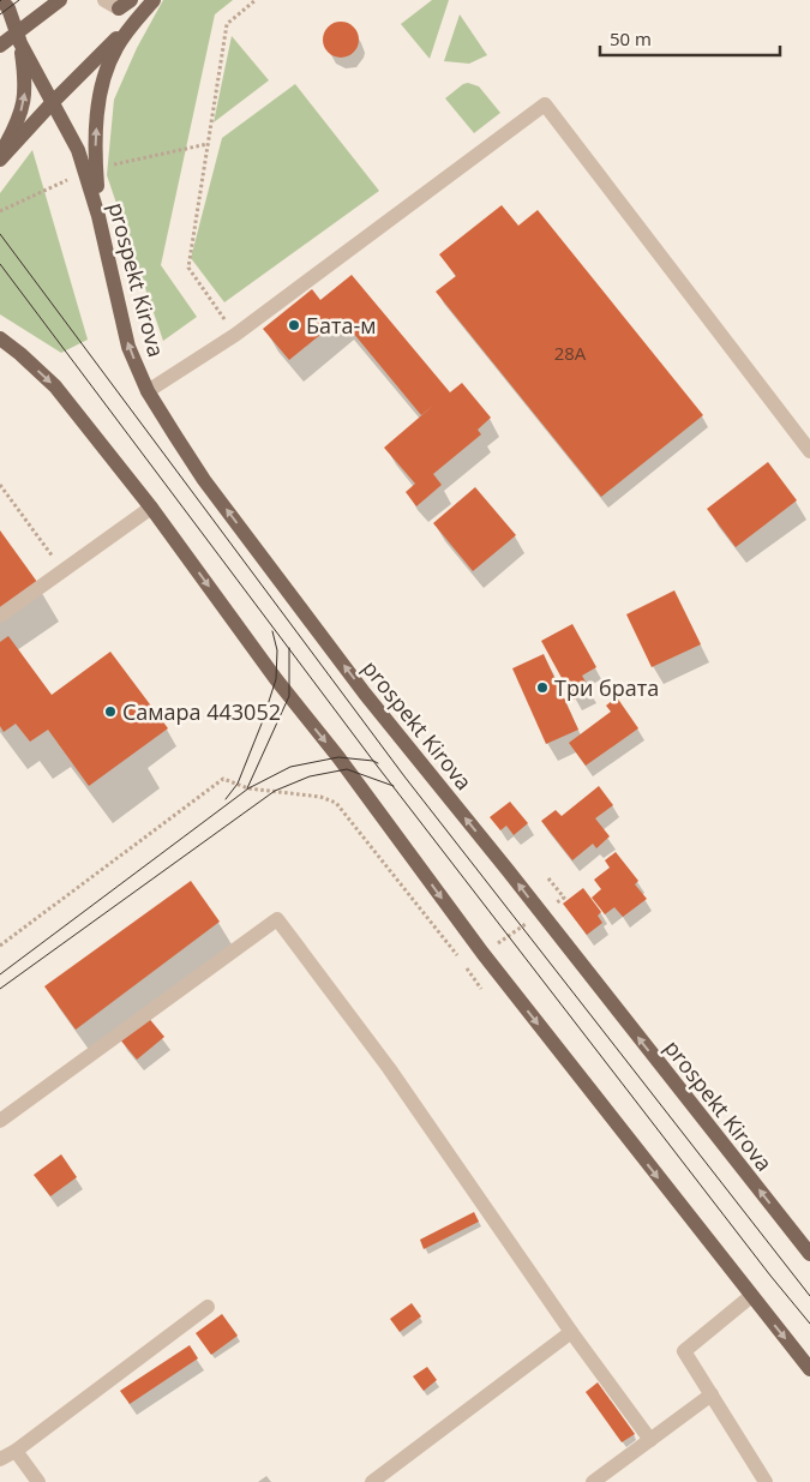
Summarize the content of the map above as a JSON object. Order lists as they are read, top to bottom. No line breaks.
{"streets":{"main road":["prospekt Kirova"]},"places":["Бата-м","Три брата","Самара 443052"],"house_numbers":["28А"],"scale_bar":"50 m"}
